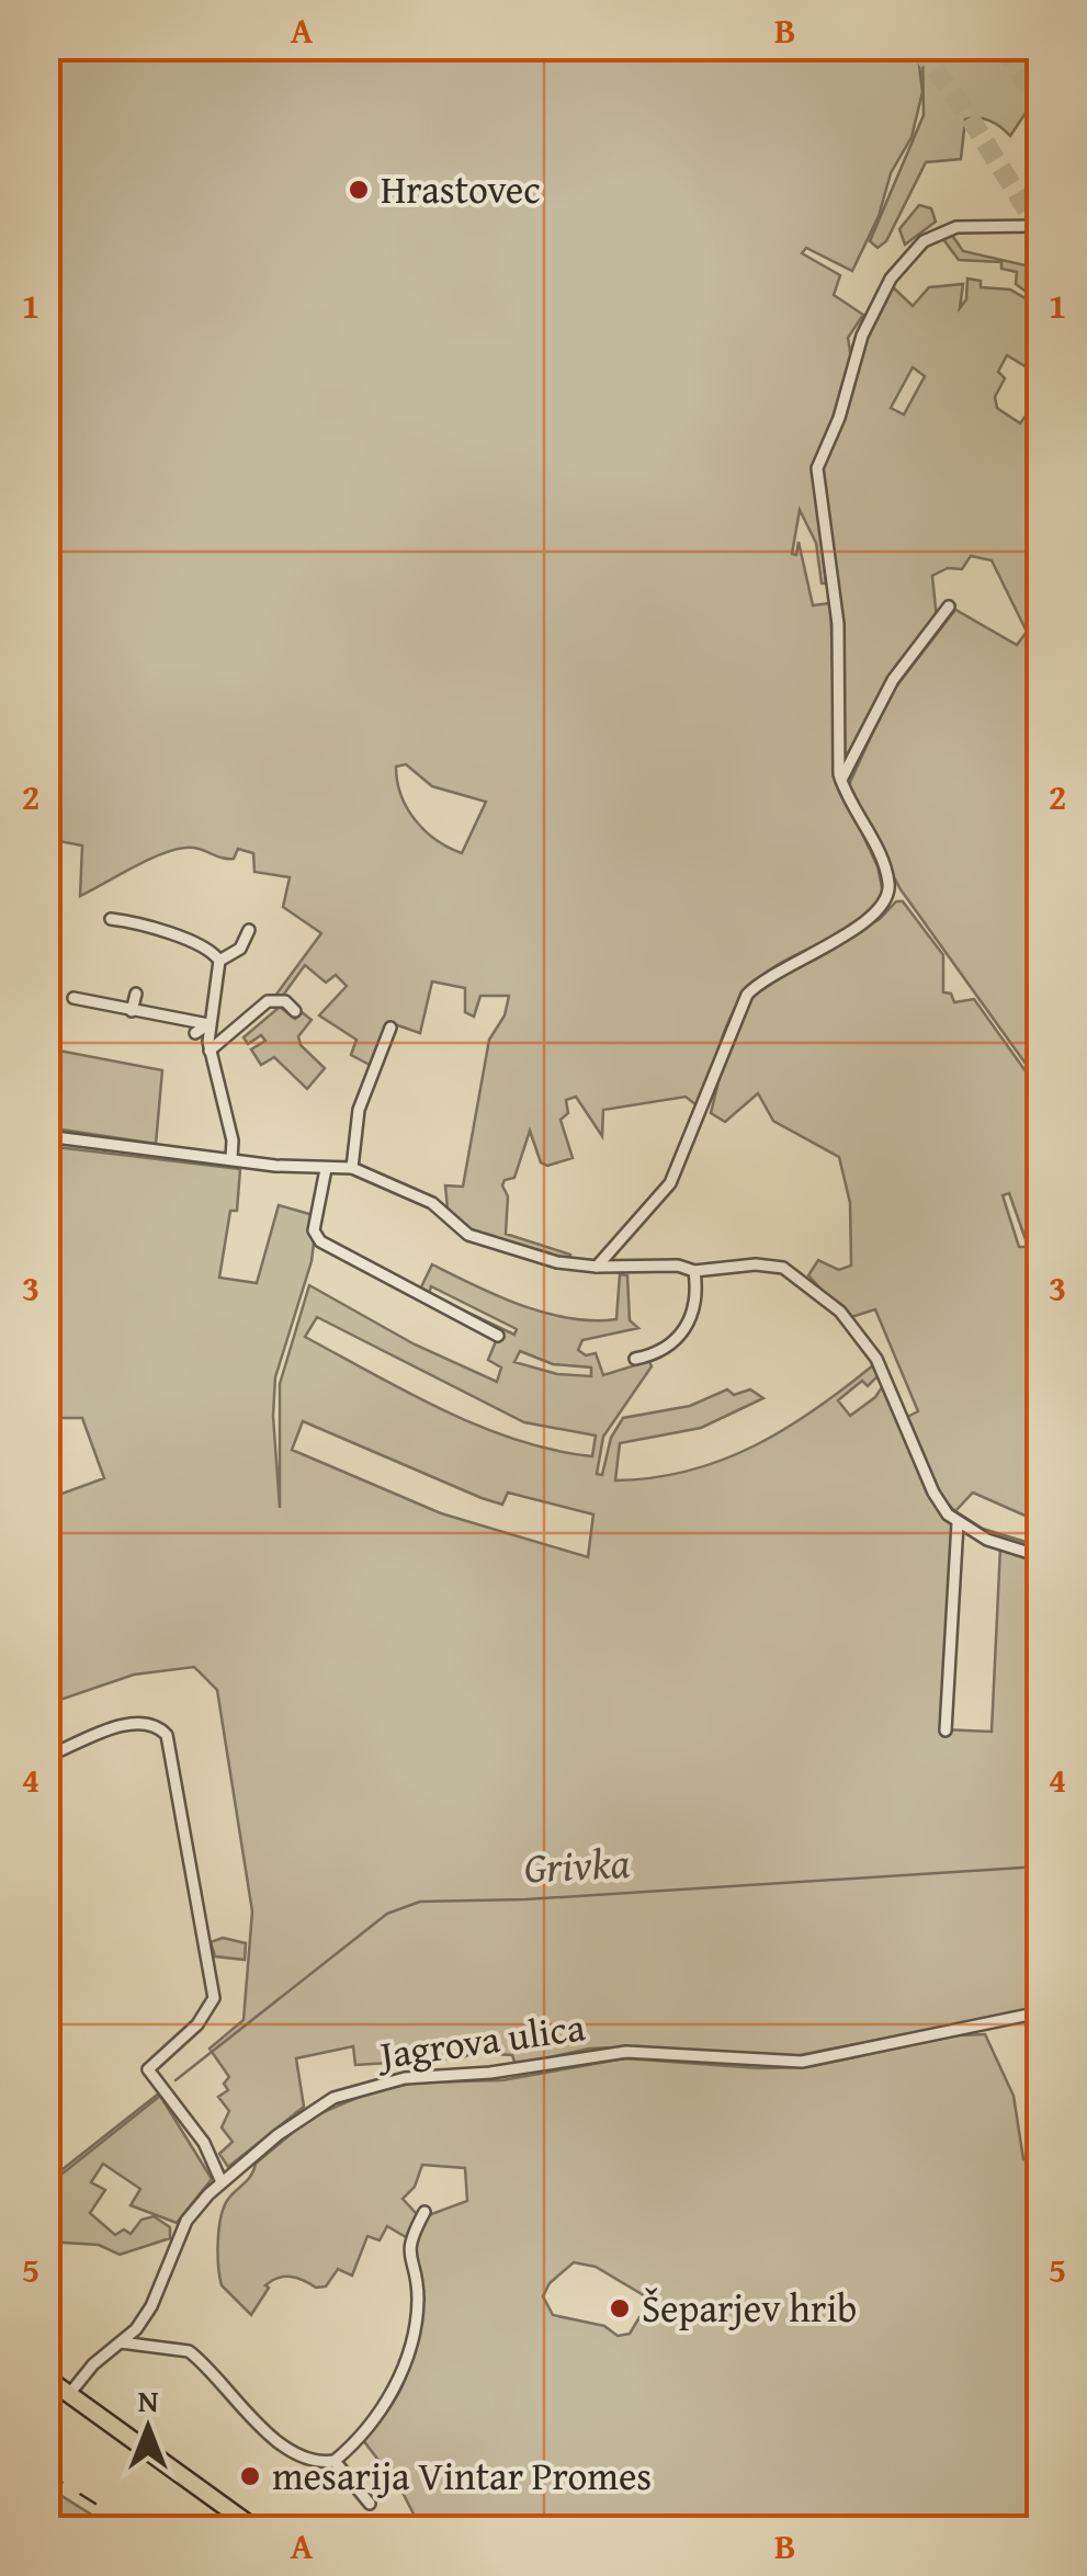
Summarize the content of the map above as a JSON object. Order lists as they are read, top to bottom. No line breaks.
{"streets":{"street":["Jagrova ulica"]},"water":["Grivka"],"places":["Hrastovec","Šeparjev hrib","mesarija Vintar Promes"],"north":"top","grid":{"columns":["A","B"],"rows":["1","2","3","4","5"]}}
